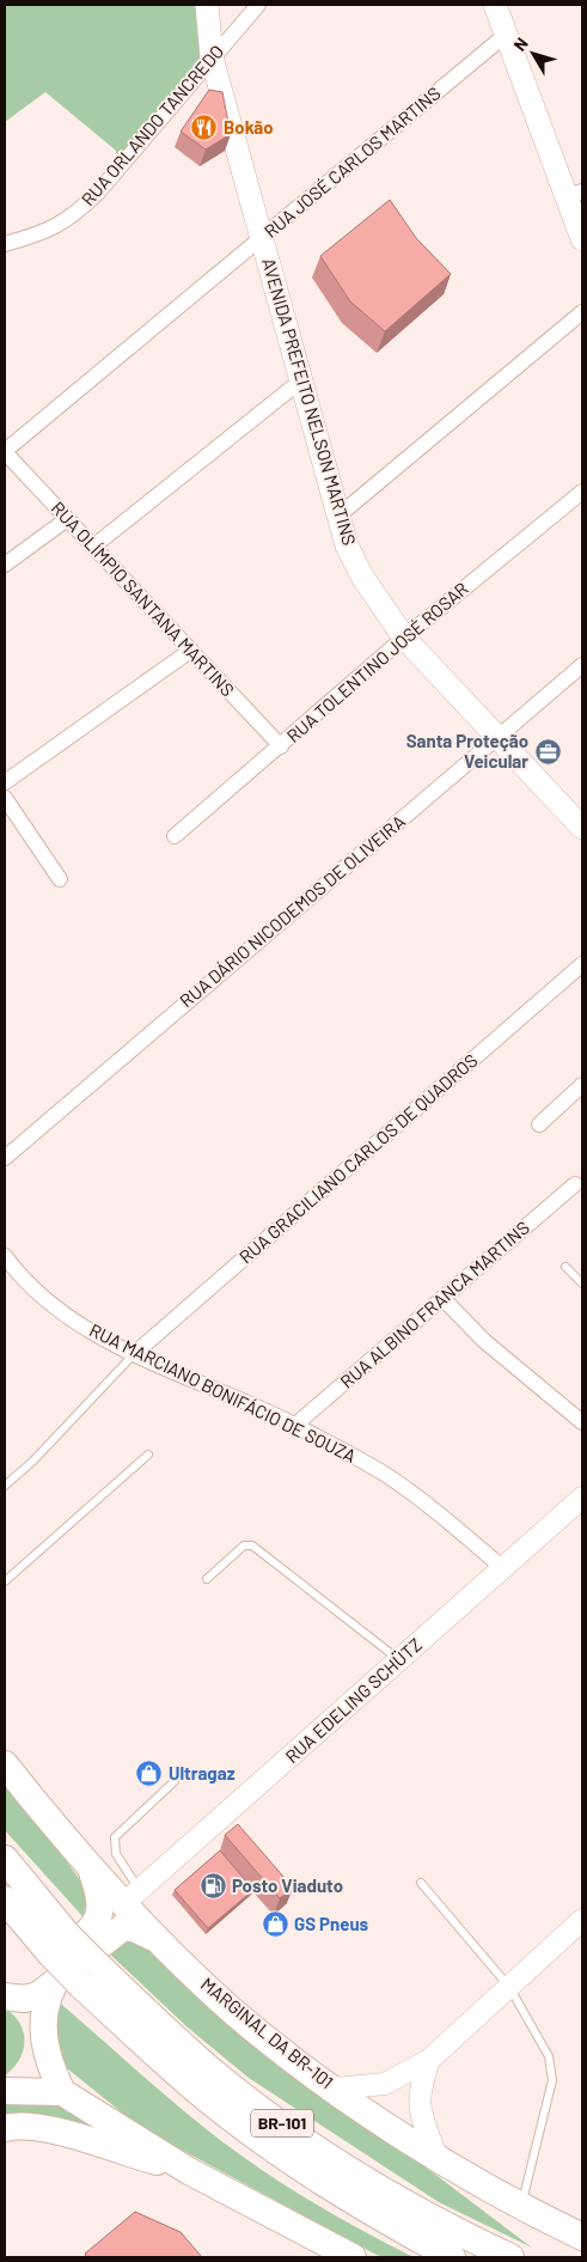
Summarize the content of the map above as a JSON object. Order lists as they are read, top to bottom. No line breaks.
{"streets":{"highway":["MARGINAL DA BR-101","BR-101"],"main road":["AVENIDA PREFEITO NELSON MARTINS","RUA EDELING SCHÜTZ"],"street":["RUA ORLANDO TANCREDO","RUA JOSÉ CARLOS MARTINS","RUA OLÍMPIO SANTANA MARTINS","RUA TOLENTINO JOSÉ ROSAR","RUA DÁRIO NICODEMOS DE OLIVEIRA","RUA GRACILIANO CARLOS DE QUADROS","RUA ALBINO FRANCA MARTINS","RUA MARCIANO BONIFÁCIO DE SOUZA"]},"crossings":[["RUA ORLANDO TANCREDO","AVENIDA PREFEITO NELSON MARTINS"],["RUA JOSÉ CARLOS MARTINS","AVENIDA PREFEITO NELSON MARTINS"],["RUA JOSÉ CARLOS MARTINS","RUA OLÍMPIO SANTANA MARTINS"],["AVENIDA PREFEITO NELSON MARTINS","RUA TOLENTINO JOSÉ ROSAR"],["AVENIDA PREFEITO NELSON MARTINS","RUA DÁRIO NICODEMOS DE OLIVEIRA"],["RUA OLÍMPIO SANTANA MARTINS","RUA TOLENTINO JOSÉ ROSAR"],["RUA GRACILIANO CARLOS DE QUADROS","RUA MARCIANO BONIFÁCIO DE SOUZA"],["RUA ALBINO FRANCA MARTINS","RUA MARCIANO BONIFÁCIO DE SOUZA"],["RUA MARCIANO BONIFÁCIO DE SOUZA","RUA EDELING SCHÜTZ"],["RUA EDELING SCHÜTZ","MARGINAL DA BR-101"]],"places":{"restaurant":["Bokão"],"office":["Santa Proteção Veicular"],"shop":["Ultragaz","GS Pneus"],"fuel station":["Posto Viaduto"]},"north":"top left"}
